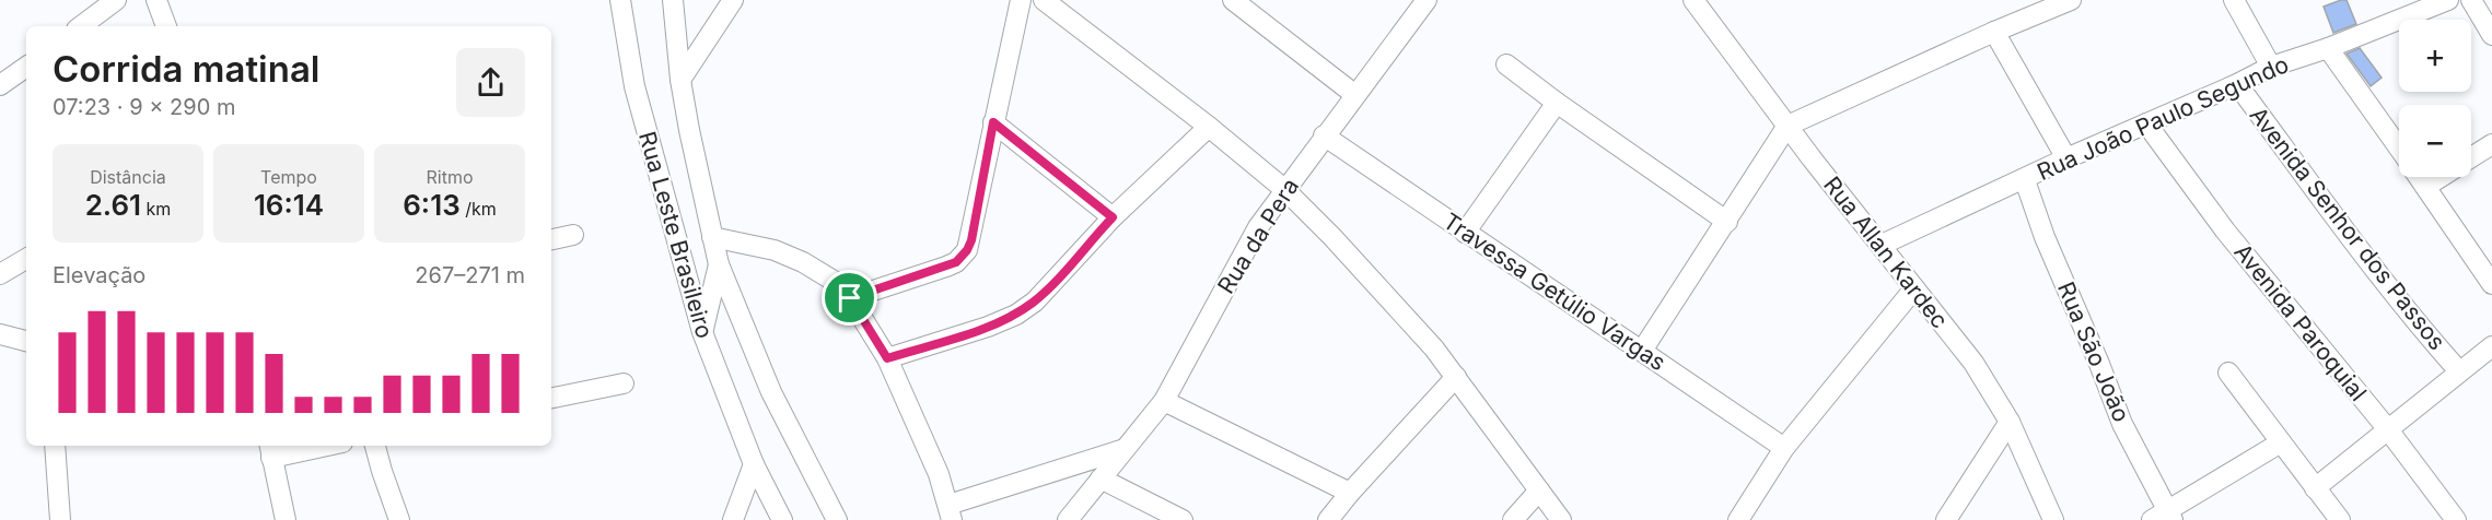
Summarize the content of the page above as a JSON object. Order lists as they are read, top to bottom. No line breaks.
{"streets":{"street":["Rua João Paulo Segundo","Avenida Senhor dos Passos","Rua Leste Brasileiro","Rua da Pera","Rua Allan Kardec","Travessa Getúlio Vargas","Avenida Paroquial","Rua São João"]},"crossings":[["Rua João Paulo Segundo","Avenida Senhor dos Passos"],["Rua João Paulo Segundo","Rua Allan Kardec"],["Rua João Paulo Segundo","Avenida Paroquial"],["Rua João Paulo Segundo","Rua São João"],["Rua da Pera","Travessa Getúlio Vargas"]],"page":{"map_buttons":["+","−"],"heading":["Corrida matinal","07:23 · 9 × 290 m"],"stats":[["Distância","2.61 km"],["Tempo","16:14"],["Ritmo","6:13 /km"]],"chart":["Elevação","267–271 m"]}}
